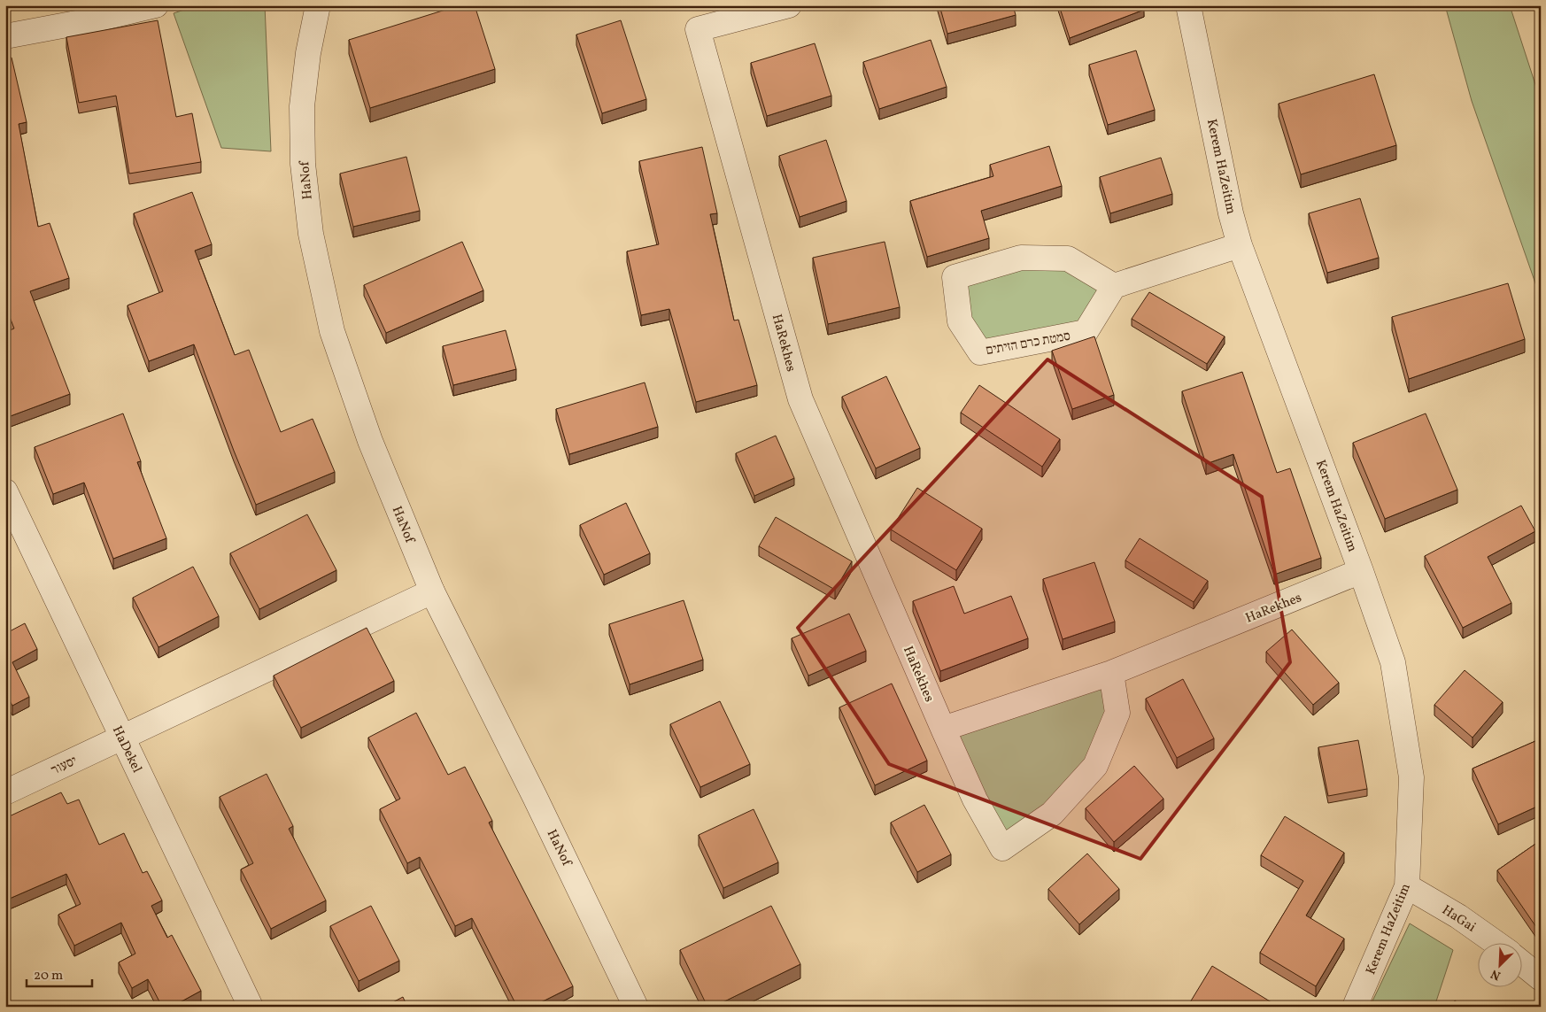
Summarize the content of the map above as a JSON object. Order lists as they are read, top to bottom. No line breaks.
{"streets":{"street":["Kerem HaZeitim","HaNof","HaRekhes","סמטת כרם הזיתים","HaDekel","יסעור","HaGai"]},"crossings":[["Kerem HaZeitim","HaRekhes"],["Kerem HaZeitim","HaGai"],["HaNof","יסעור"],["HaDekel","יסעור"]],"scale_bar":"20 m","north":"bottom left"}
